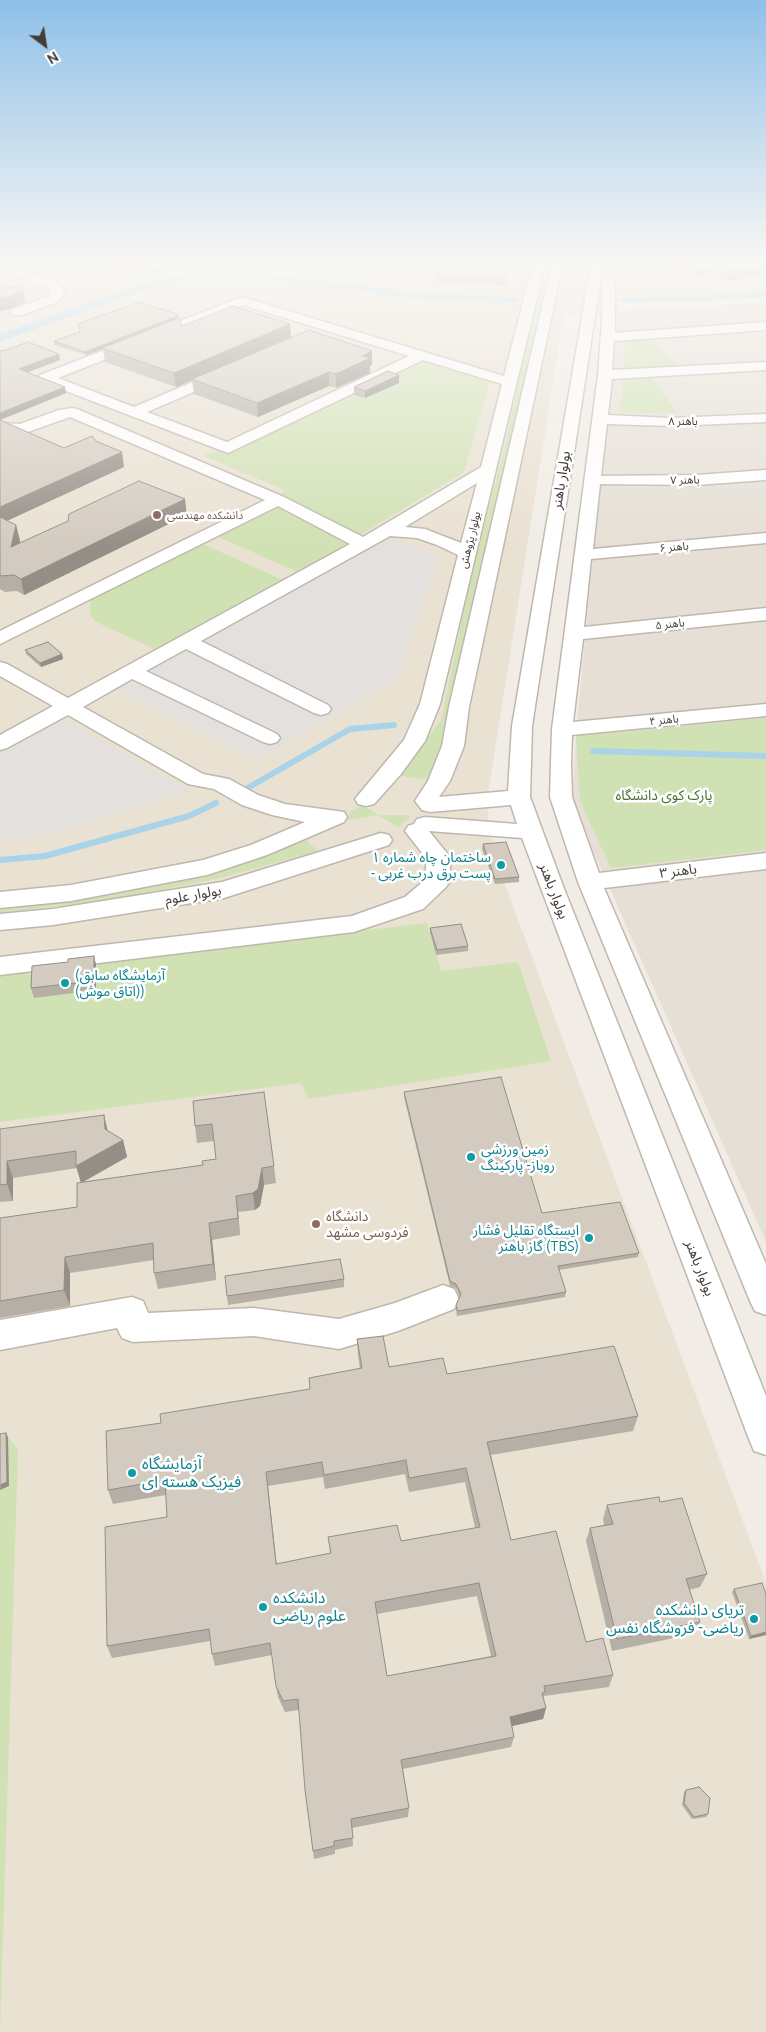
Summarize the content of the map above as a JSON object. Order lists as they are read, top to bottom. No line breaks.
{"streets":{"street":["باهنر ۸","بولوار باهنر","باهنر ۷","بولوار پژوهش","باهنر ۶","باهنر ۵","باهنر ۴","باهنر ۳","بولوار علوم"]},"crossings":[["بولوار پژوهش","بولوار علوم"]],"parks":["پارک کوی دانشگاه"],"places":["دانشکده مهندسی","ساختمان چاه شماره ۱ - پست برق درب غربی","(آزمایشگاه سابق (اتاق موش))","زمین ورزشی روباز- پارکینگ","دانشگاه فردوسی مشهد","ایستگاه تقلیل فشار گاز باهنر (TBS)","آزمایشگاه فیزیک هسته ای","دانشکده علوم ریاضی","تریای دانشکده ریاضی- فروشگاه نفس"],"north":"bottom right"}
